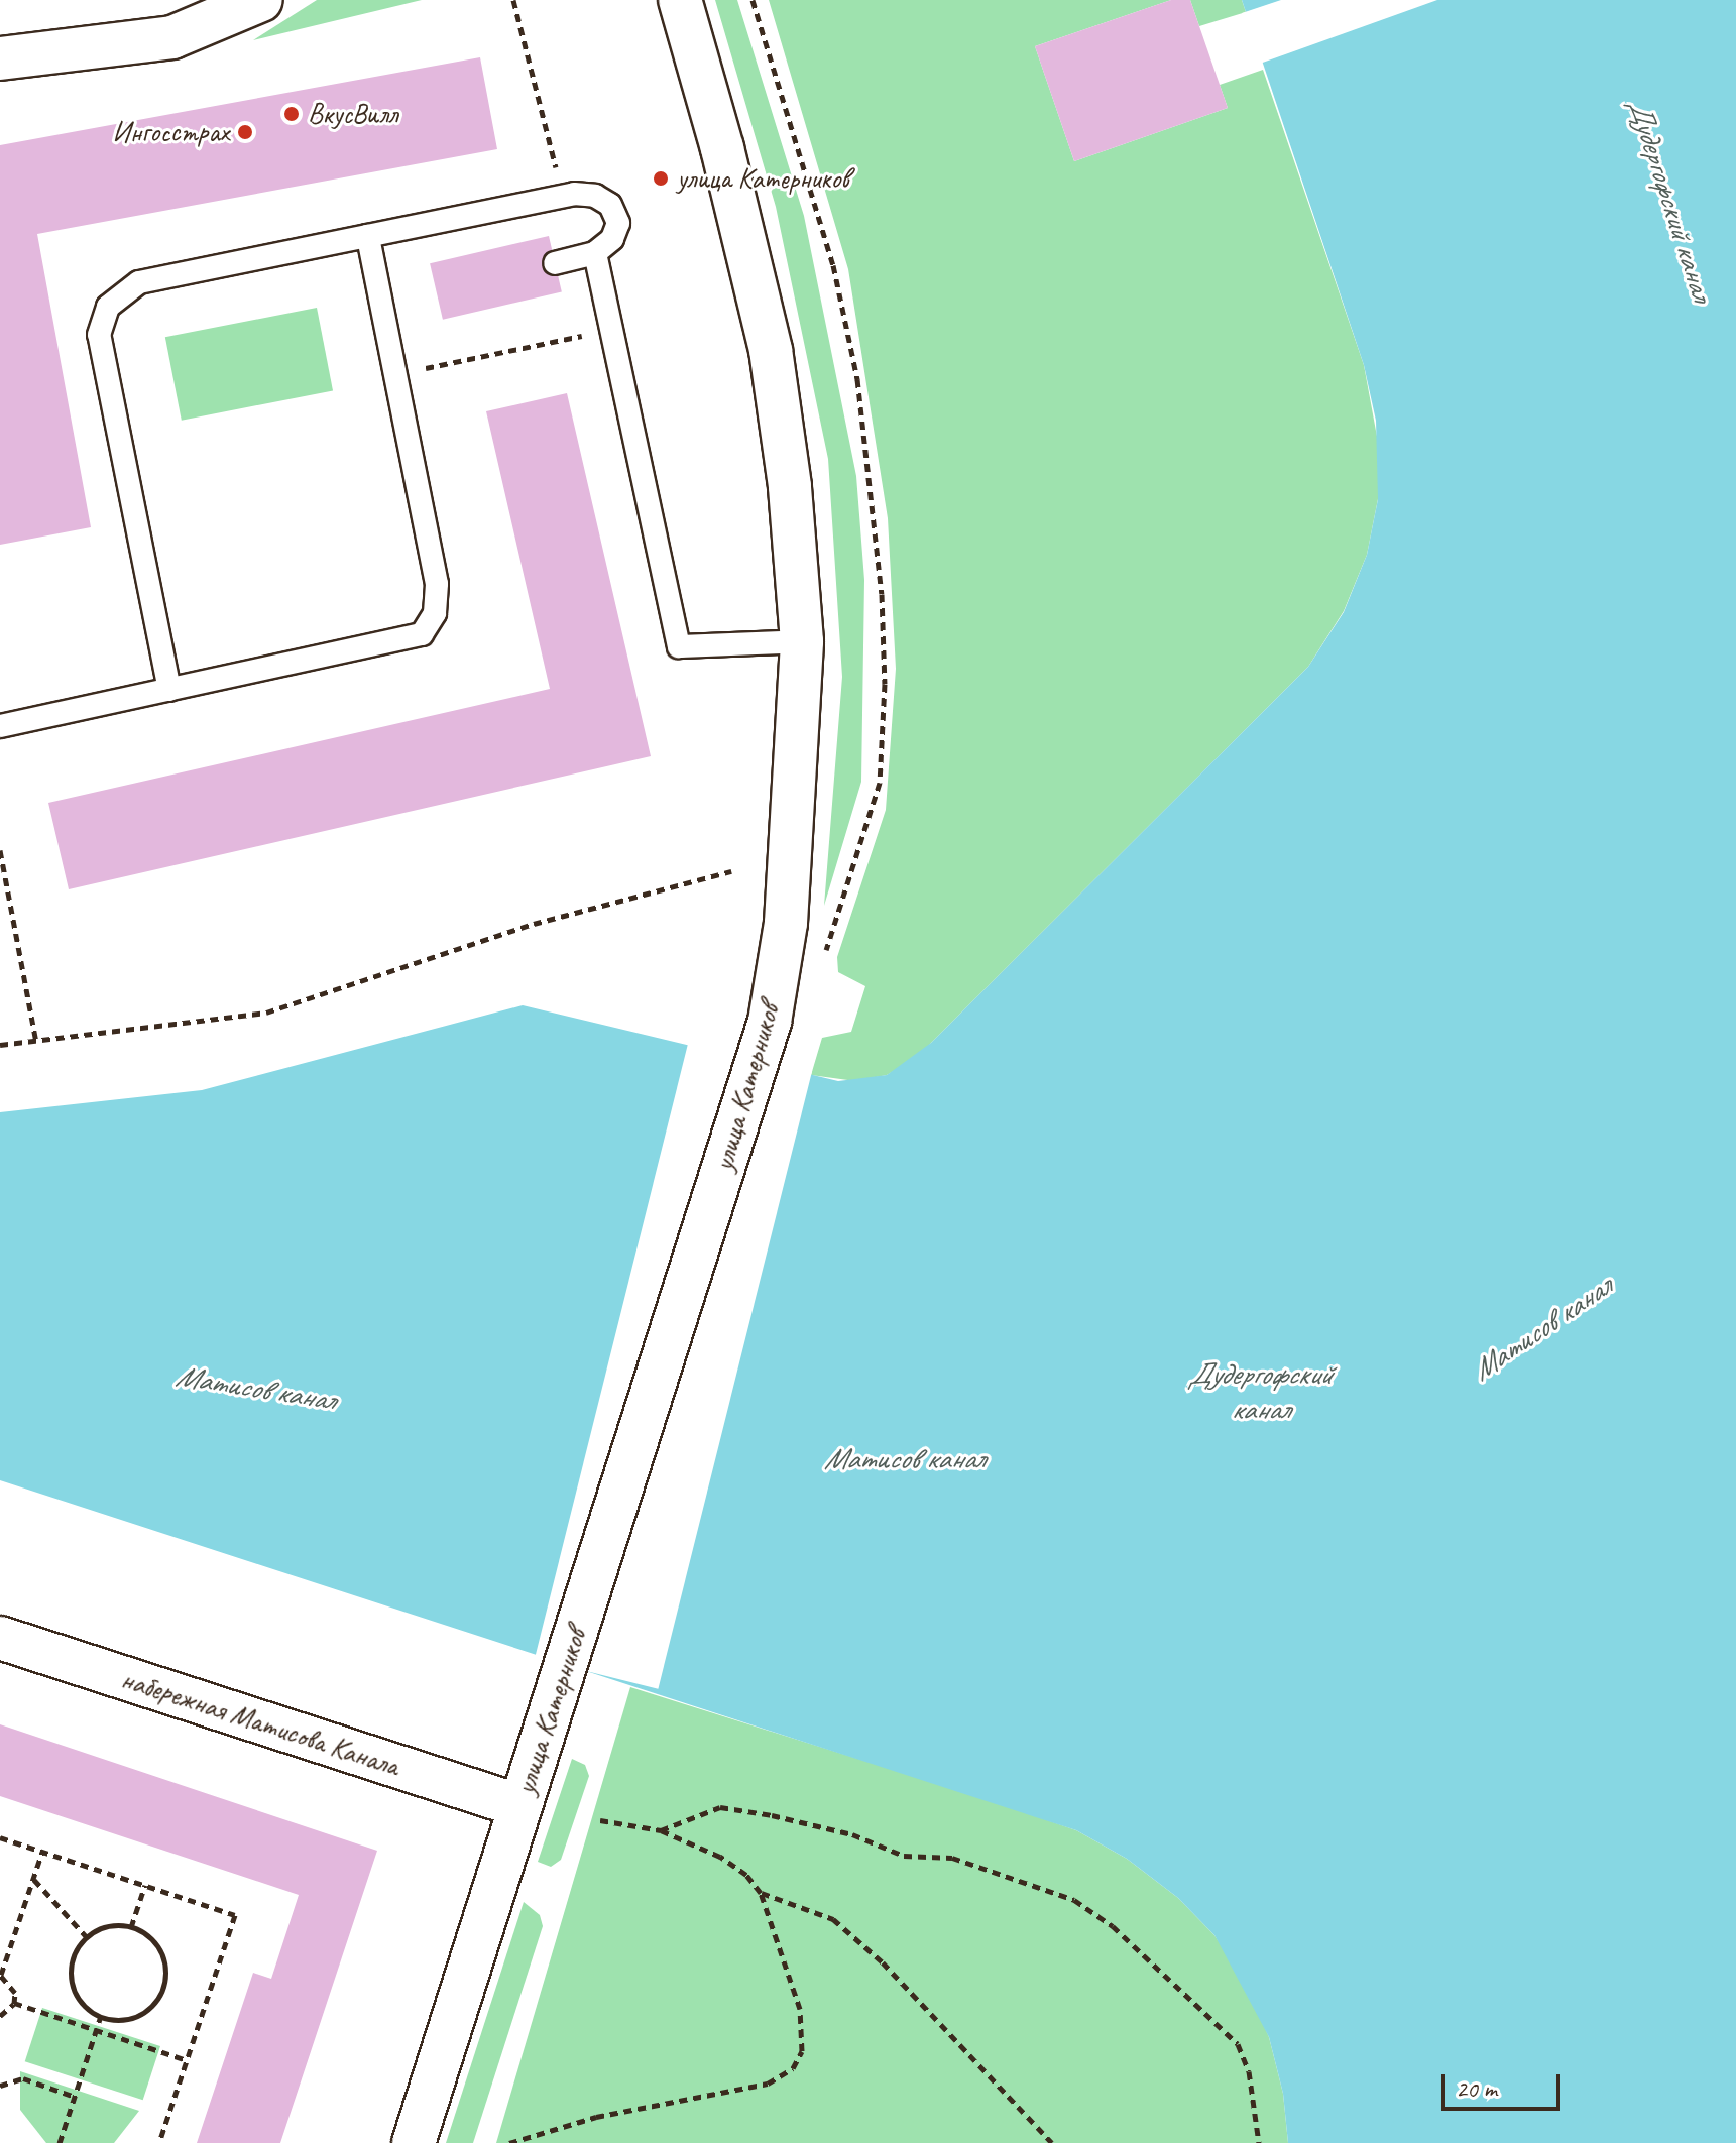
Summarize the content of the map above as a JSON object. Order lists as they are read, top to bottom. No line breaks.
{"streets":{"street":["улица Катерников","набережная Матисова Канала"]},"crossings":[["улица Катерников","набережная Матисова Канала"]],"water":["Дудергофский канал","Матисов канал"],"places":["ВкусВилл","Ингосстрах","улица Катерников"],"scale_bar":"20 m"}
